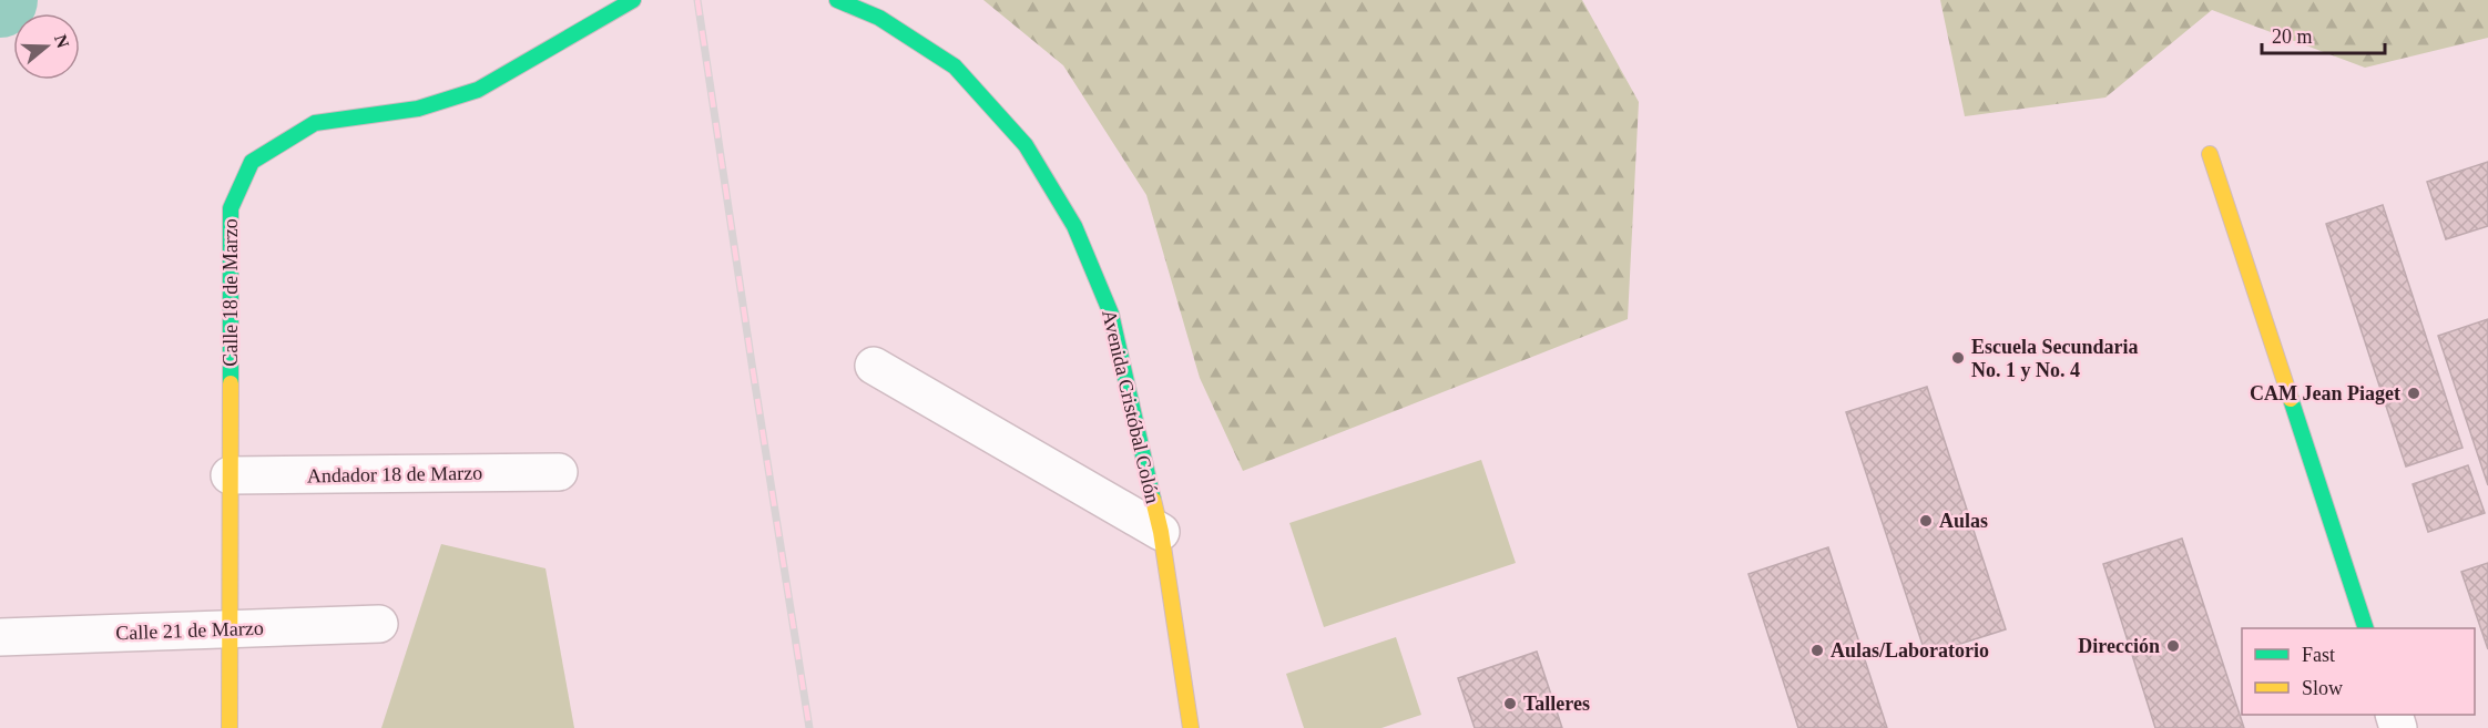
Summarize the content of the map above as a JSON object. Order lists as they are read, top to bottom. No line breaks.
{"streets":{"street":["Calle 18 de Marzo","Avenida Cristóbal Colón","Andador 18 de Marzo","Calle 21 de Marzo"]},"crossings":[["Calle 18 de Marzo","Andador 18 de Marzo"],["Calle 18 de Marzo","Calle 21 de Marzo"]],"places":["Escuela Secundaria No. 1 y No. 4","CAM Jean Piaget","Aulas","Dirección","Aulas/Laboratorio","Talleres"],"legend":["Fast","Slow"],"scale_bar":"20 m","north":"right"}
